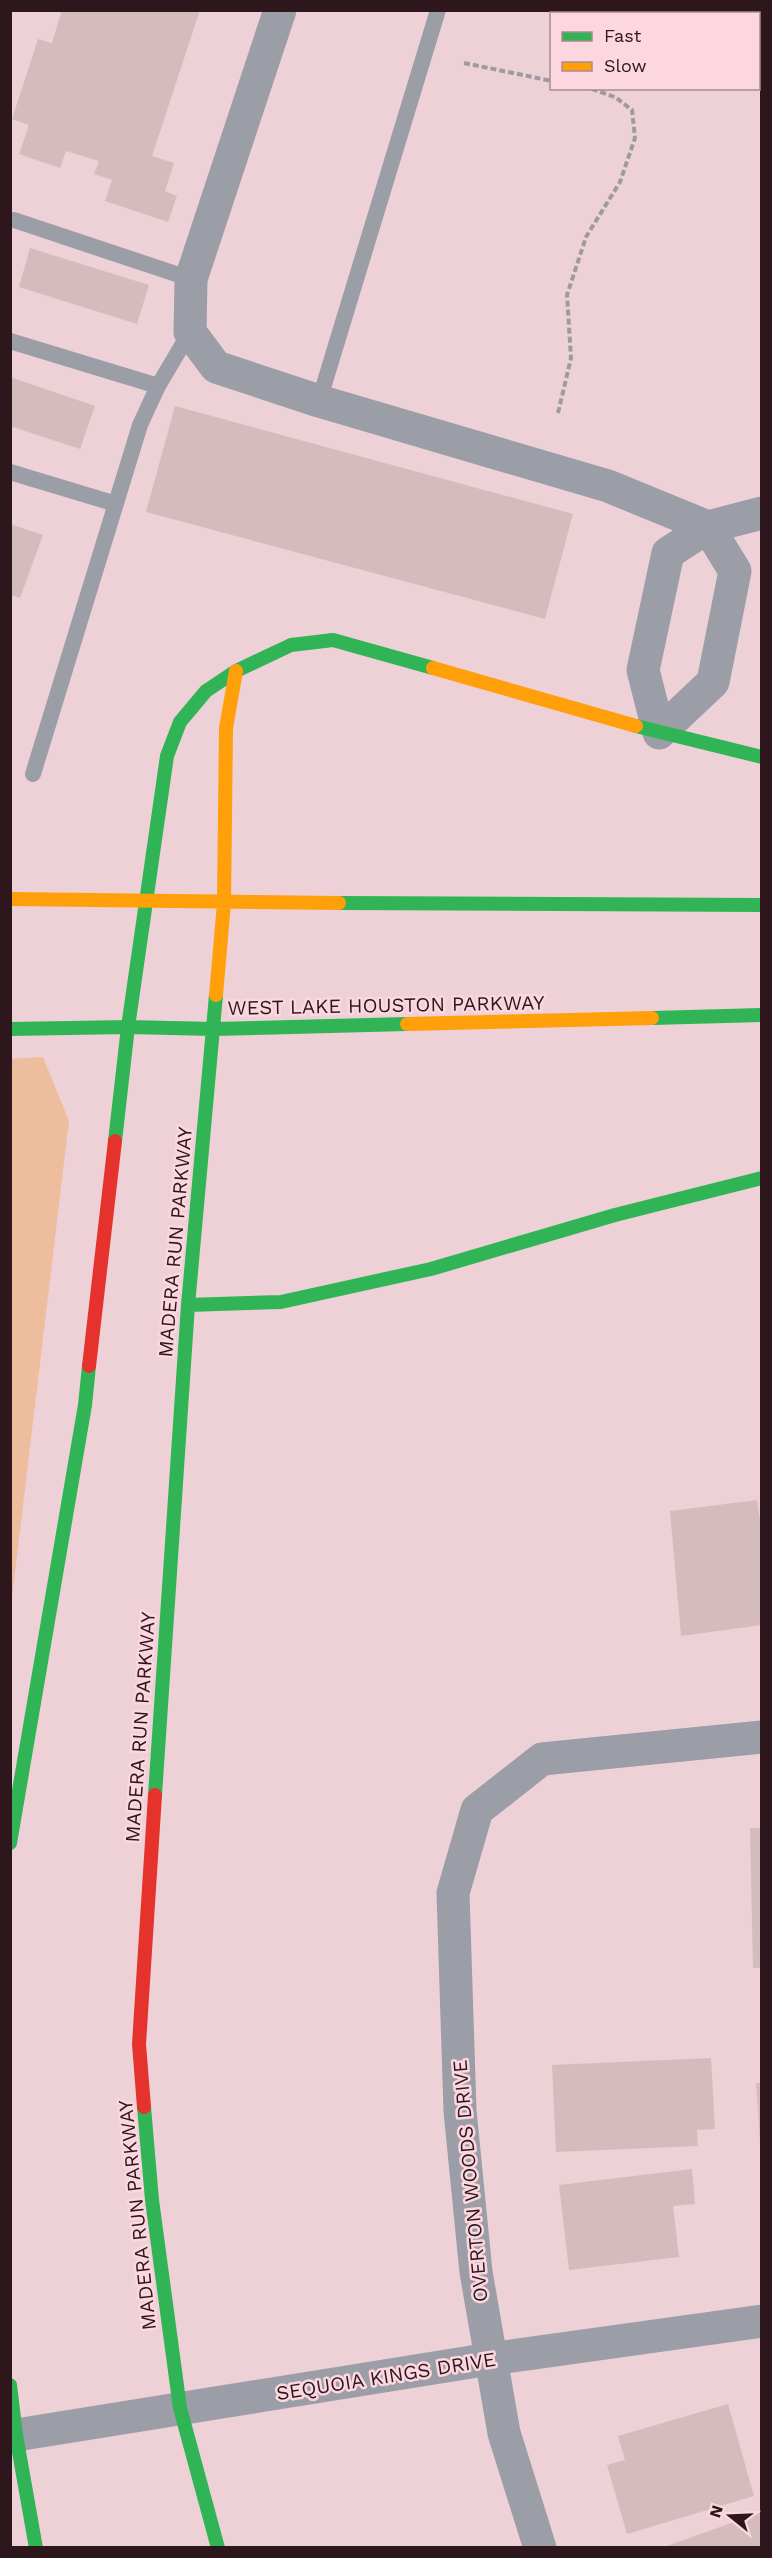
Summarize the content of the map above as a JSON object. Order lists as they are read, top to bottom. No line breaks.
{"streets":{"street":["WEST LAKE HOUSTON PARKWAY","MADERA RUN PARKWAY","OVERTON WOODS DRIVE","SEQUOIA KINGS DRIVE"]},"crossings":[["WEST LAKE HOUSTON PARKWAY","MADERA RUN PARKWAY"],["MADERA RUN PARKWAY","SEQUOIA KINGS DRIVE"],["OVERTON WOODS DRIVE","SEQUOIA KINGS DRIVE"]],"legend":["Fast","Slow"],"north":"left"}
